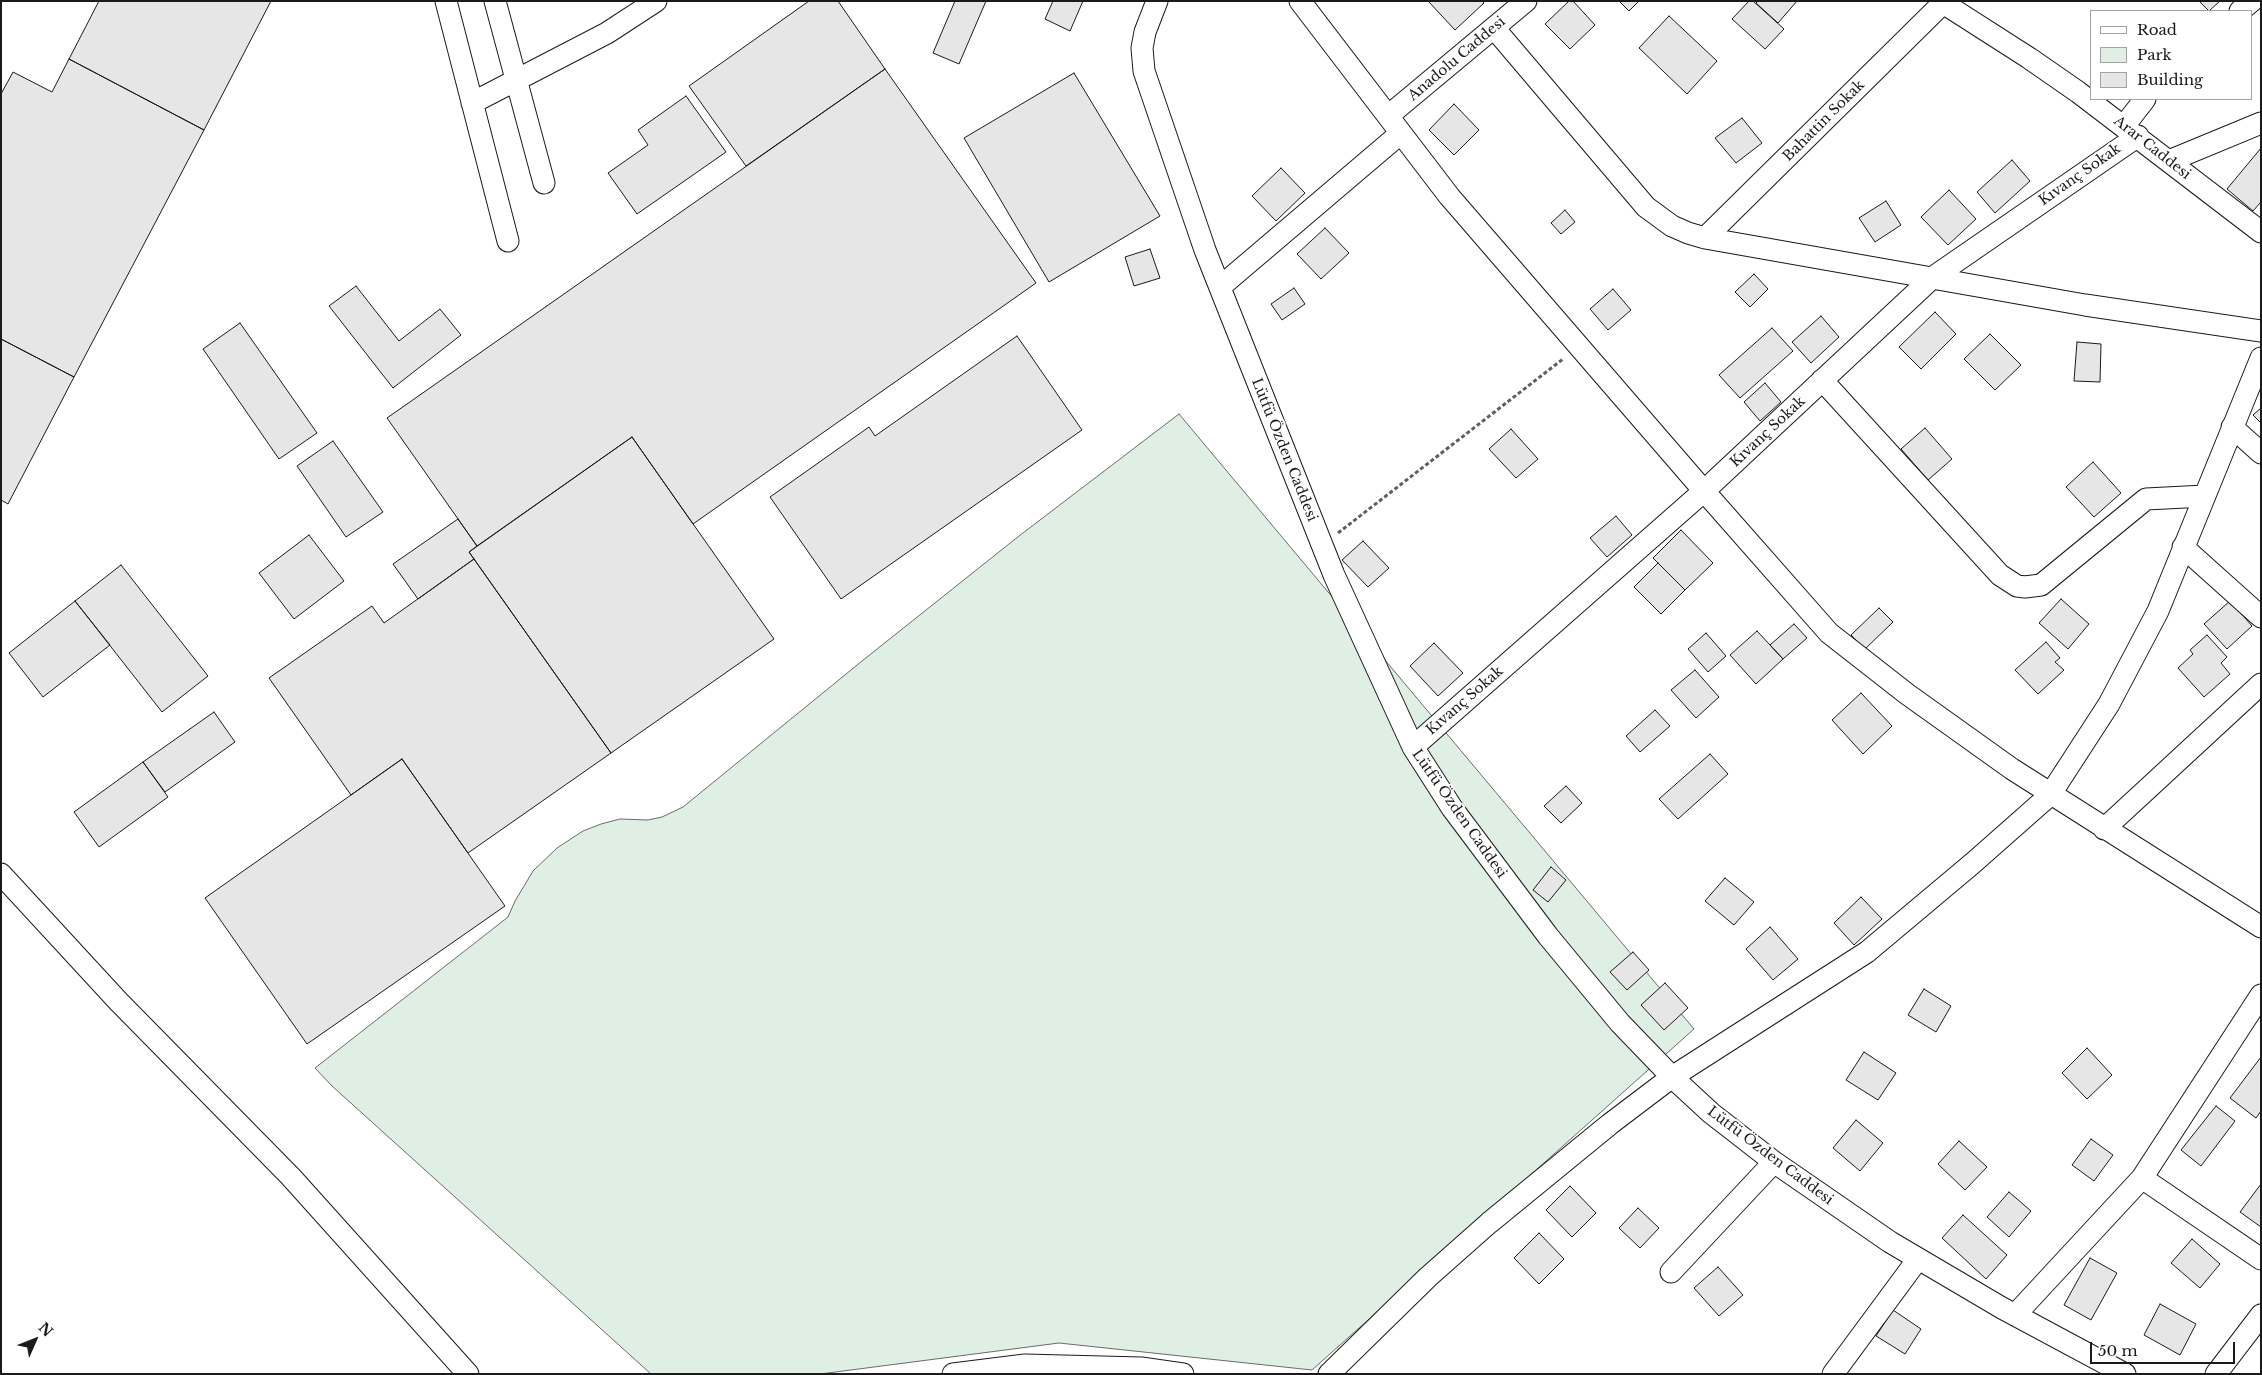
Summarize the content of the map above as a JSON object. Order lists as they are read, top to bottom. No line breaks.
{"streets":{"street":["Anadolu Caddesi","Bahattin Sokak","Arar Caddesi","Kıvanç Sokak","Lütfü Özden Caddesi"]},"crossings":[["Anadolu Caddesi","Lütfü Özden Caddesi"],["Bahattin Sokak","Arar Caddesi"],["Arar Caddesi","Kıvanç Sokak"],["Kıvanç Sokak","Lütfü Özden Caddesi"]],"legend":["Road","Park","Building"],"scale_bar":"50 m","north":"top right"}
